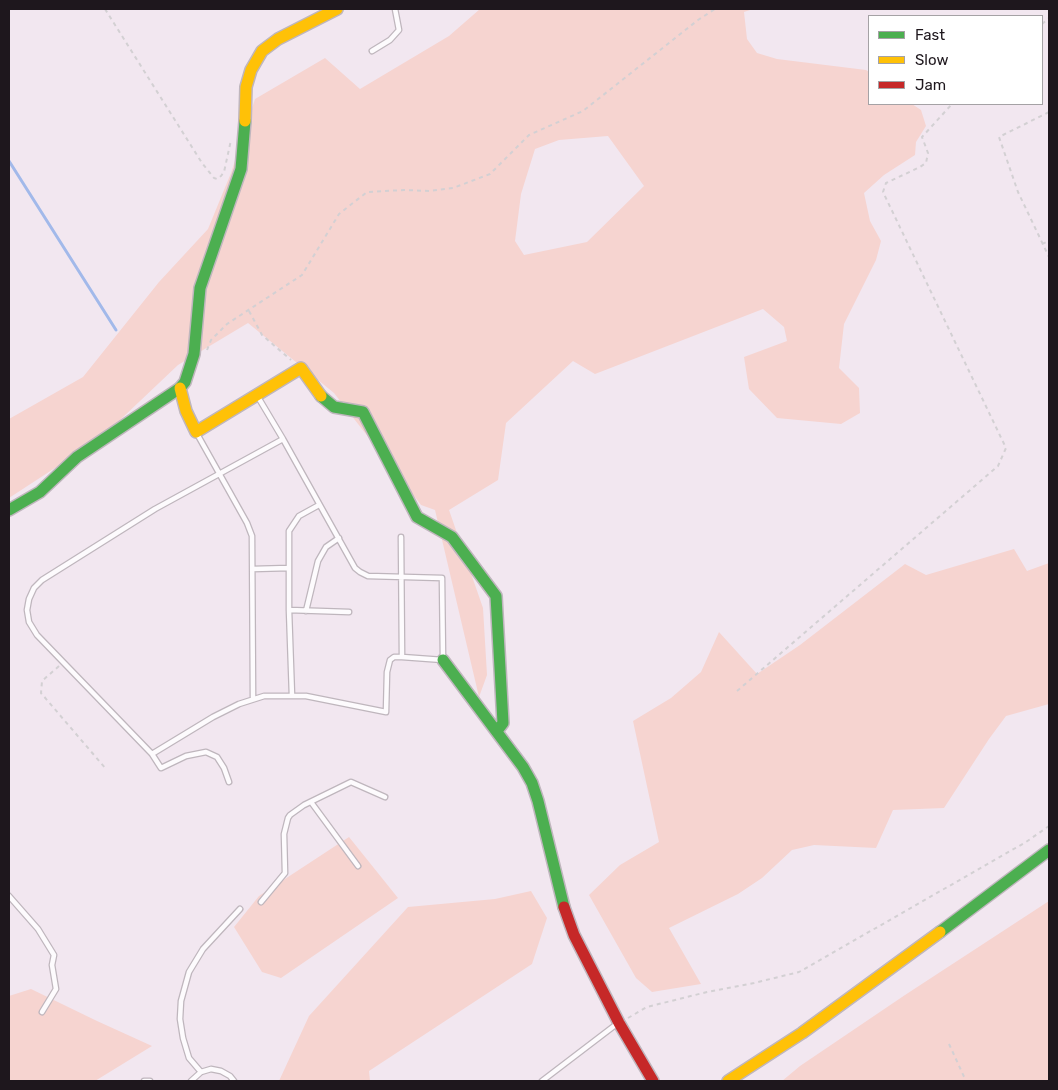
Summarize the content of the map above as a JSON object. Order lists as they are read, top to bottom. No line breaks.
{"legend":["Fast","Slow","Jam"]}
